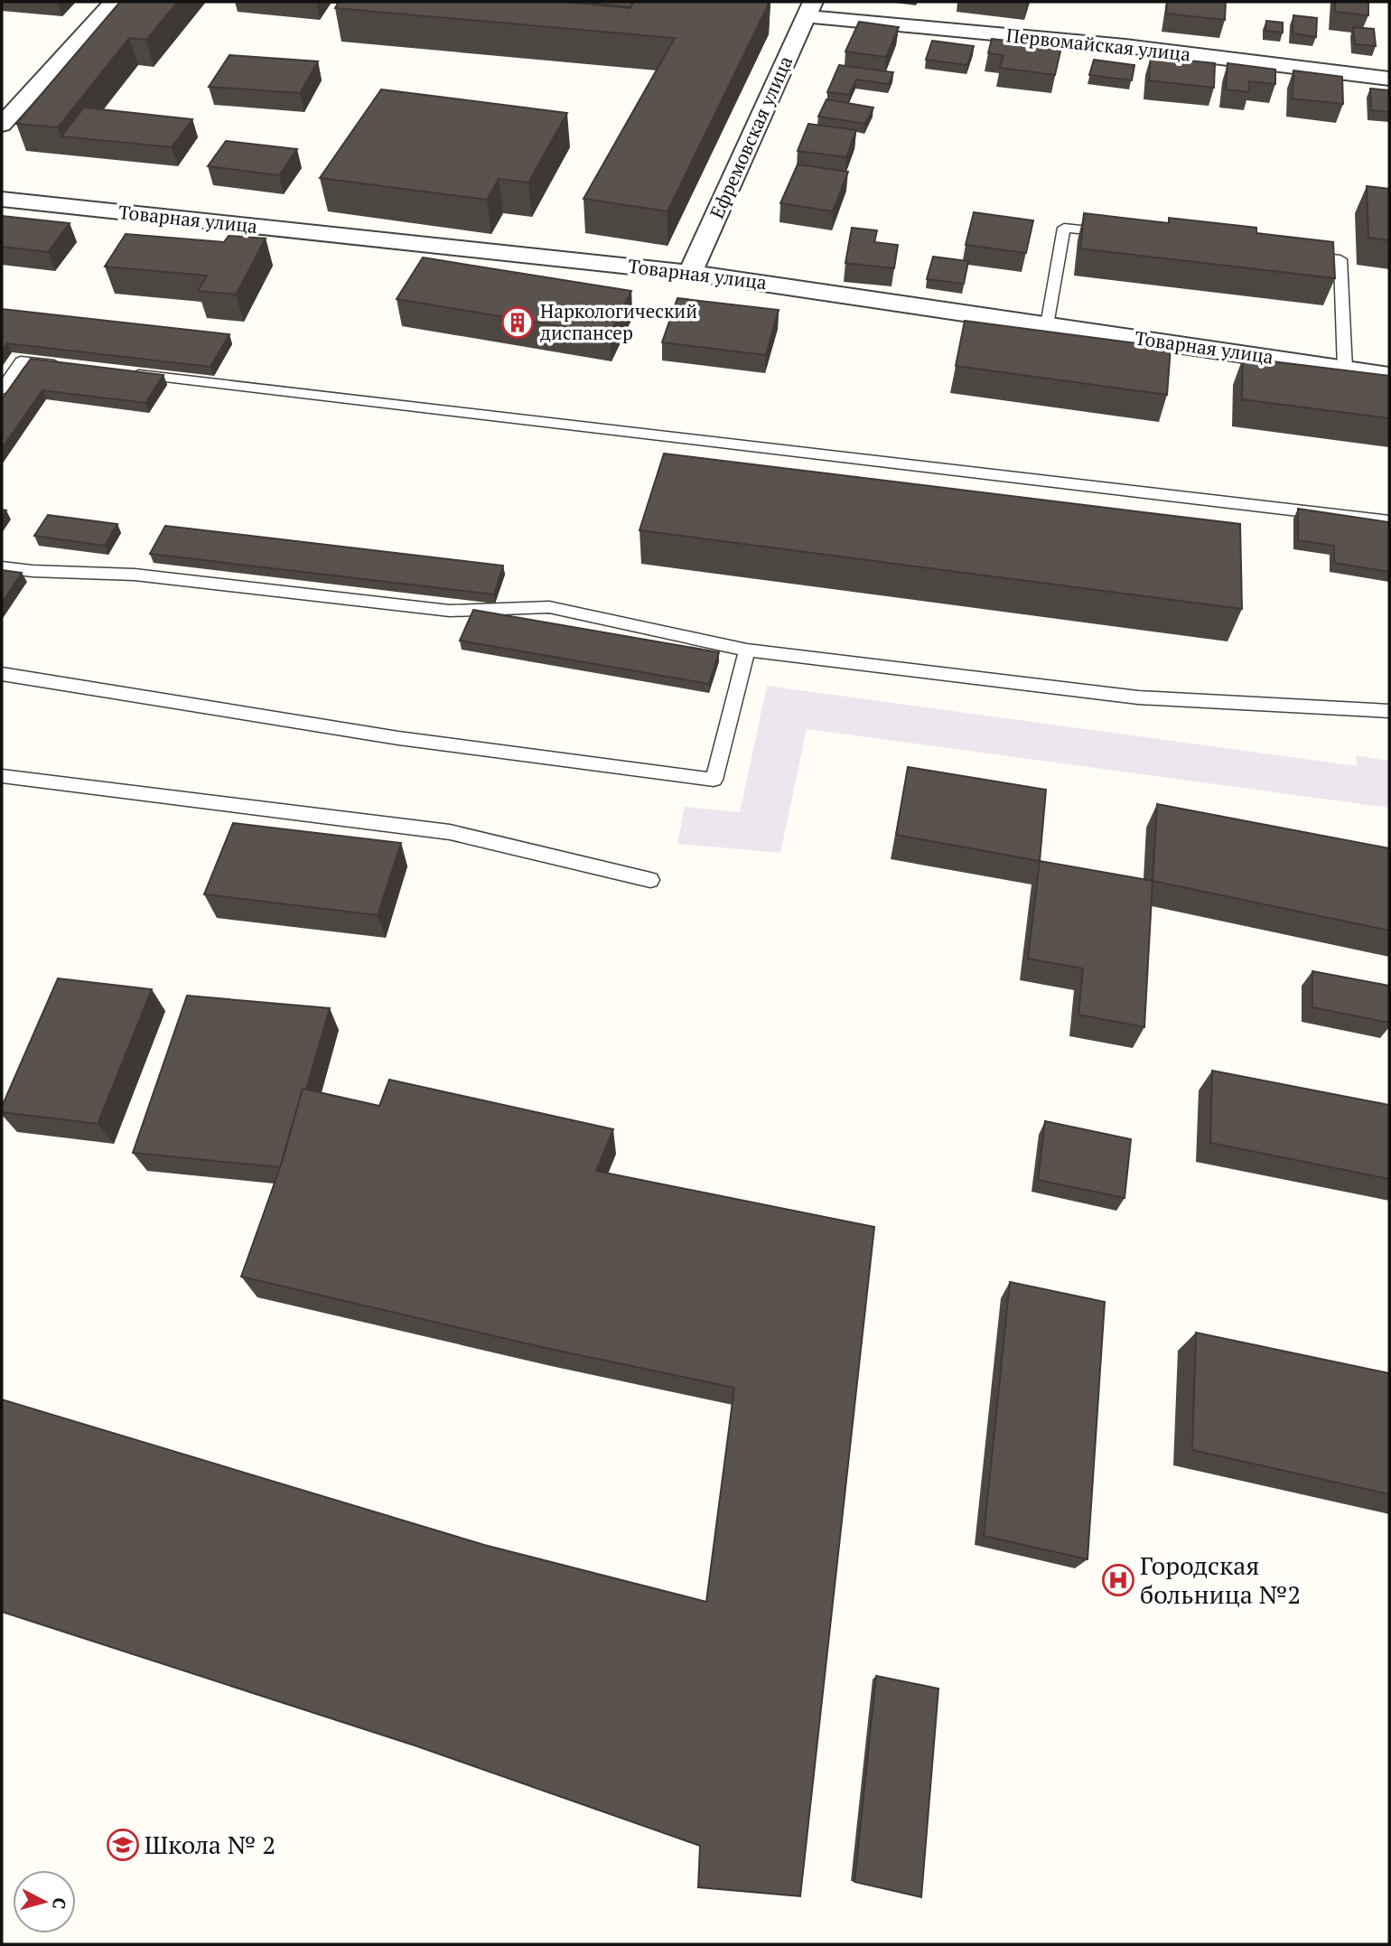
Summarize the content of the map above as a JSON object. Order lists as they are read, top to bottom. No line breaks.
{"streets":{"street":["Первомайская улица","Ефремовская улица","Товарная улица"]},"crossings":[["Первомайская улица","Ефремовская улица"],["Ефремовская улица","Товарная улица"]],"places":{"building":["Наркологический диспансер"],"hospital":["Городская больница №2"],"school or university":["Школа № 2"]},"north":"right"}
